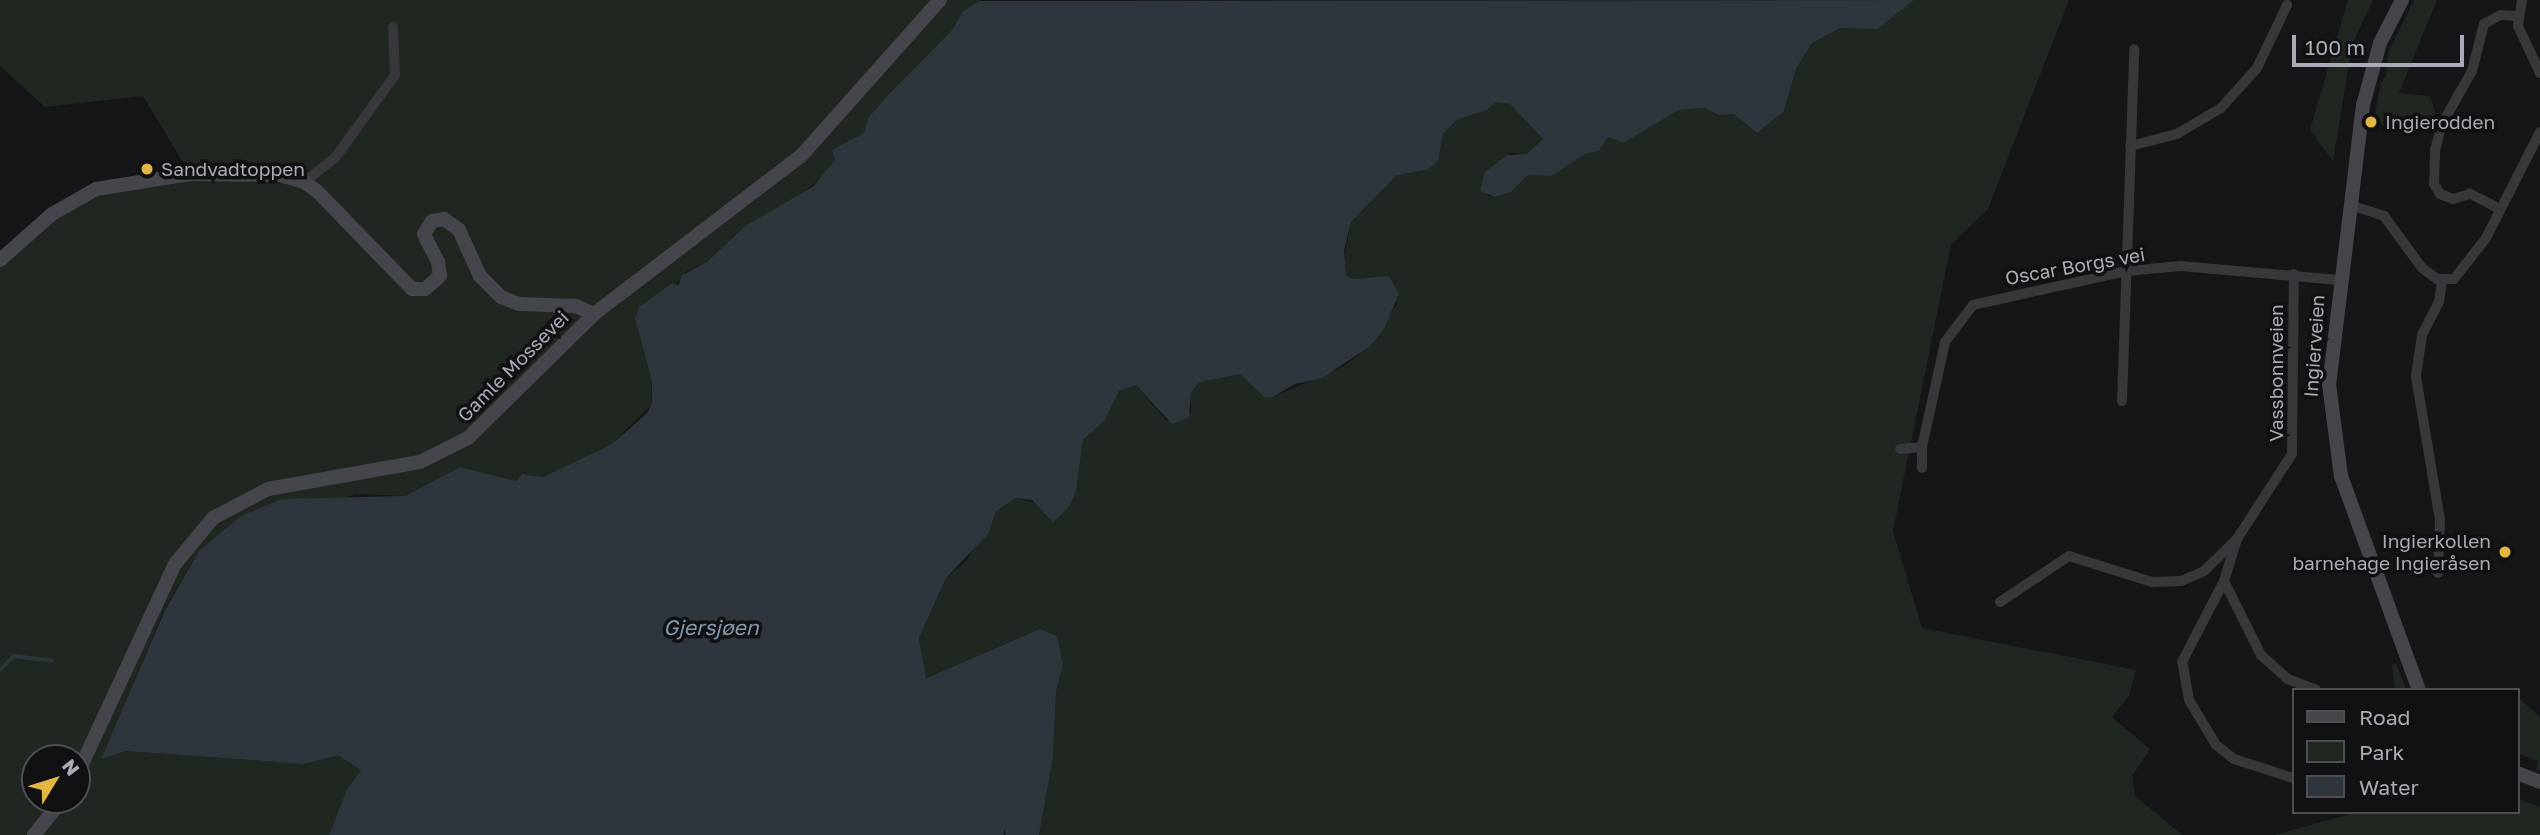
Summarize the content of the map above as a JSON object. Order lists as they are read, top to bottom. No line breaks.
{"streets":{"main road":["Ingierveien","Gamle Mossevei"],"street":["Oscar Borgs vei","Vassbonnveien"]},"crossings":[["Oscar Borgs vei","Ingierveien"],["Oscar Borgs vei","Vassbonnveien"]],"water":["Gjersjøen"],"places":["Ingierodden","Sandvadtoppen","Ingierkollen barnehage Ingieråsen"],"legend":["Road","Park","Water"],"scale_bar":"100 m","north":"top right"}
